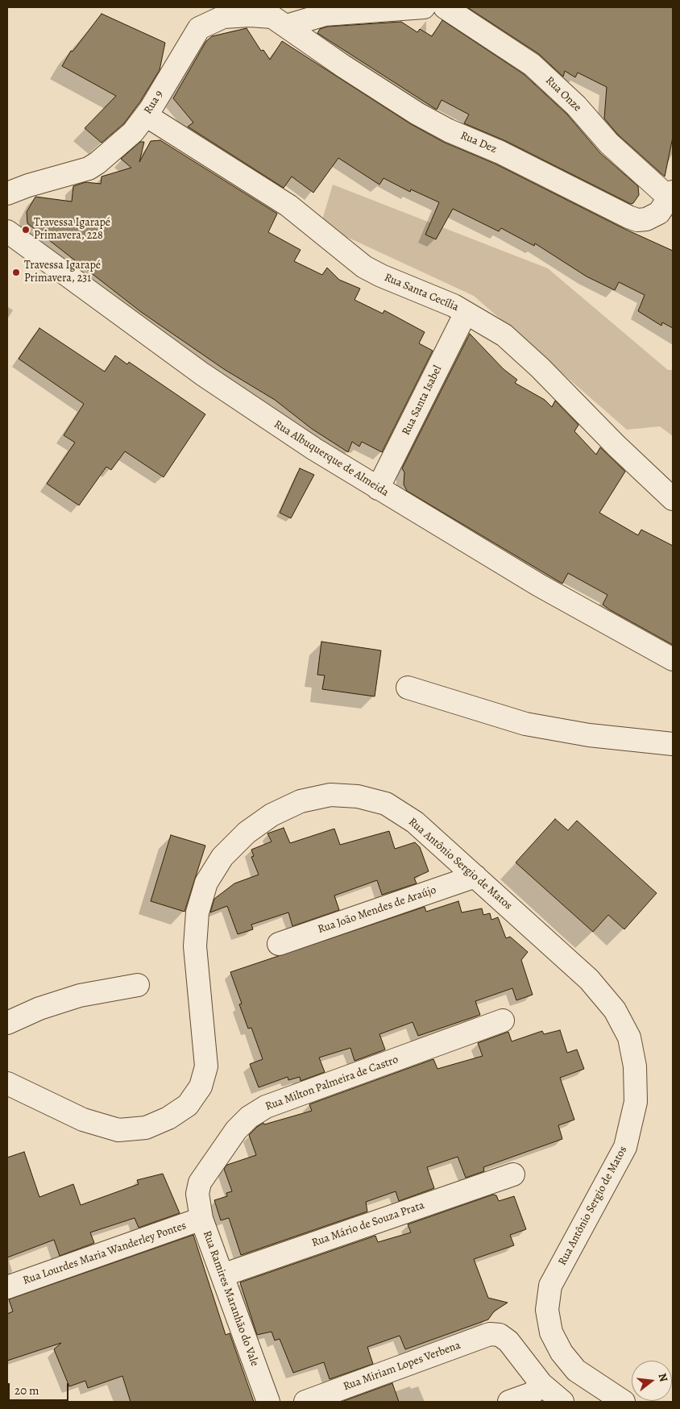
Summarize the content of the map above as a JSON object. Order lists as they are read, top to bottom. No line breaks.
{"streets":{"street":["Rua Onze","Rua 9","Rua Dez","Rua Santa Cecília","Rua Santa Isabel","Rua Albuquerque de Almeida","Rua Antônio Sergio de Matos","Rua João Mendes de Araújo","Rua Milton Palmeira de Castro","Rua Mário de Souza Prata","Rua Lourdes Maria Wanderley Pontes","Rua Ramires Maranhão do Vale","Rua Miriam Lopes Verbena"]},"crossings":[["Rua Onze","Rua Dez"],["Rua 9","Rua Dez"],["Rua 9","Rua Santa Cecília"],["Rua Santa Cecília","Rua Santa Isabel"],["Rua Santa Isabel","Rua Albuquerque de Almeida"],["Rua Antônio Sergio de Matos","Rua João Mendes de Araújo"],["Rua Milton Palmeira de Castro","Rua Ramires Maranhão do Vale"],["Rua Mário de Souza Prata","Rua Ramires Maranhão do Vale"],["Rua Lourdes Maria Wanderley Pontes","Rua Ramires Maranhão do Vale"]],"places":["Travessa Igarapé Primavera, 228","Travessa Igarapé Primavera, 231"],"scale_bar":"20 m","north":"right"}
